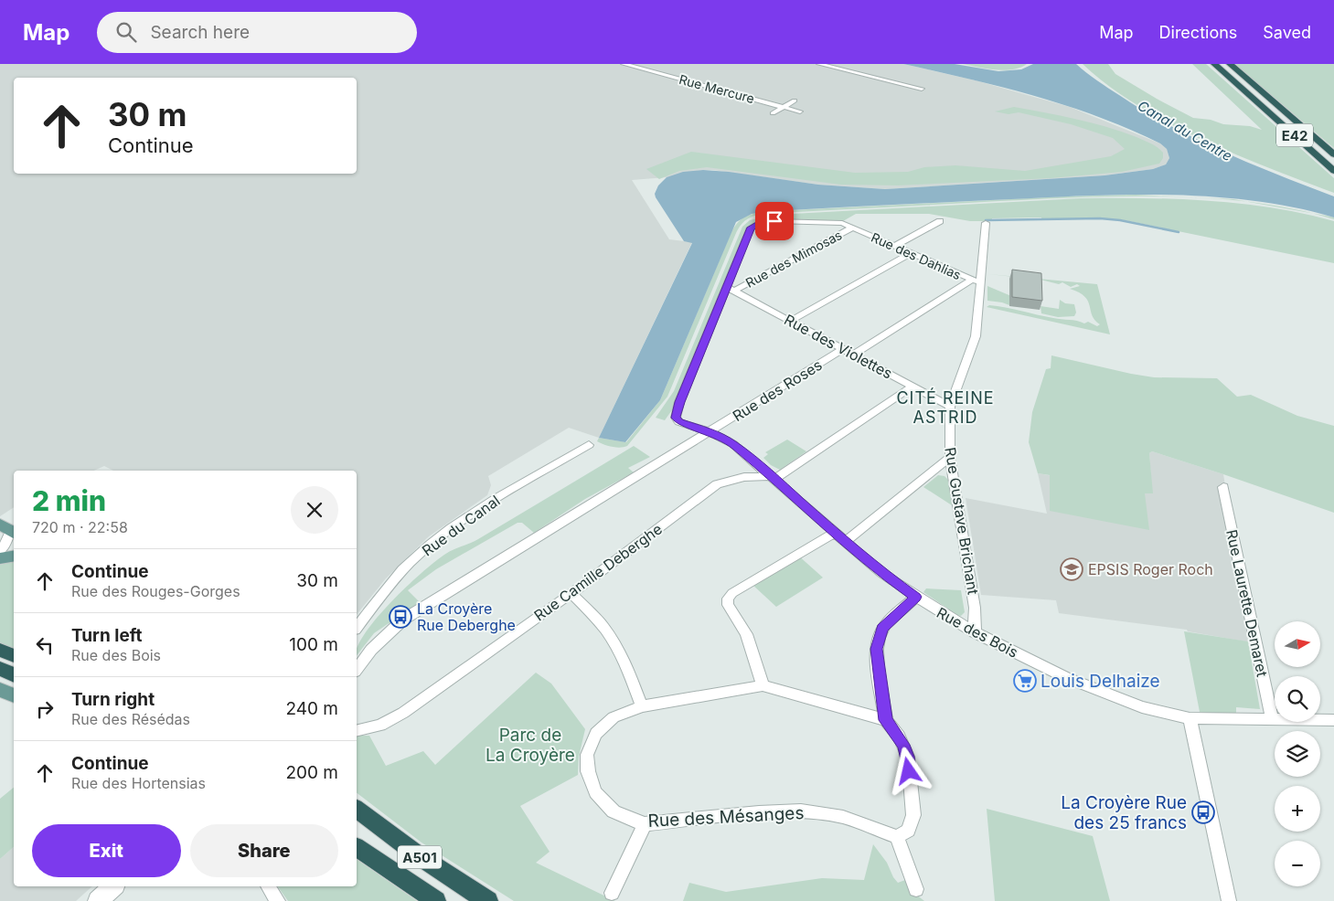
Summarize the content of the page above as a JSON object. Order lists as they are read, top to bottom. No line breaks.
{"streets":{"highway":["E42","A501"],"street":["Rue Mercure","Rue des Dahlias","Rue des Mimosas","Rue des Violettes","Rue des Roses","Rue Gustave Brichant","Rue du Canal","Rue Camille Deberghe","Rue Laurette Demaret","Rue des Bois","Rue des Mésanges"]},"crossings":[["Rue des Dahlias","Rue des Mimosas"],["Rue des Dahlias","Rue des Violettes"],["Rue des Dahlias","Rue Gustave Brichant"],["Rue des Dahlias","Rue des Bois"],["Rue des Mimosas","Rue des Violettes"],["Rue des Mimosas","Rue des Bois"],["Rue des Violettes","Rue des Roses"],["Rue des Violettes","Rue Gustave Brichant"],["Rue des Violettes","Rue des Bois"],["Rue des Roses","Rue des Bois"],["Rue Gustave Brichant","Rue des Bois"],["Rue Camille Deberghe","Rue des Bois"],["Rue Laurette Demaret","Rue des Bois"]],"districts":["CITÉ REINE ASTRID"],"water":["Canal du Centre"],"parks":["Parc de La Croyère"],"places":{"school or university":["EPSIS Roger Roch"],"bus stop":["La Croyère Rue Deberghe","La Croyère Rue des 25 francs"],"supermarket":["Louis Delhaize"]},"north":"right","page":{"header":"Map","search":"Search here","nav":["Map","Directions","Saved"],"turn":["30 m","Continue"],"heading":["2 min","720 m · 22:58"],"list":[{"name":"Continue","note":"Rue des Rouges-Gorges","value":"30 m"},{"name":"Turn left","note":"Rue des Bois","value":"100 m"},{"name":"Turn right","note":"Rue des Résédas","value":"240 m"},{"name":"Continue","note":"Rue des Hortensias","value":"200 m"}],"map_buttons":["+","−"],"buttons":["Exit","Share"]}}
